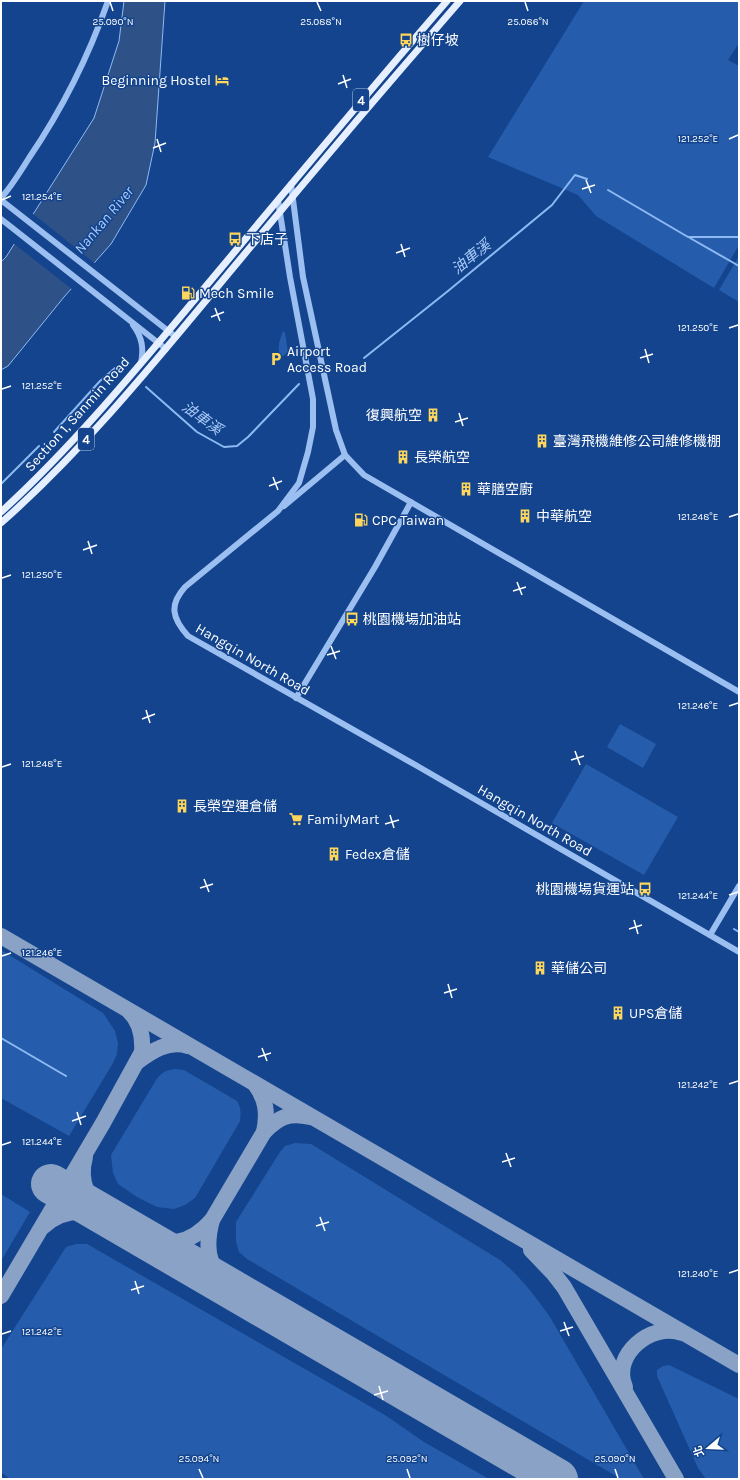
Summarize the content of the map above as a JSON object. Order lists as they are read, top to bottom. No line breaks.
{"streets":{"main road":["4","Section 1, Sanmin Road"],"street":["Hangqin North Road"]},"crossings":[["4","Section 1, Sanmin Road"],["4","Hangqin North Road"],["Section 1, Sanmin Road","Hangqin North Road"]],"water":["Nankan River","油車溪"],"places":{"bus stop":["樹仔坡","下店子","桃園機場加油站","桃園機場貨運站"],"hotel":["Beginning Hostel"],"fuel station":["Mech Smile","CPC Taiwan"],"parking":["Airport Access Road"],"building":["復興航空","臺灣飛機維修公司維修機棚","長榮航空","華膳空廚","中華航空","長榮空運倉儲","Fedex倉儲","華儲公司","UPS倉儲"],"supermarket":["FamilyMart"]},"north":"left","coordinates":["25.090°N","25.088°N","25.086°N","121.252°E","121.254°E","121.250°E","121.248°E","121.246°E","121.244°E","121.242°E","121.240°E","25.094°N","25.092°N"]}
